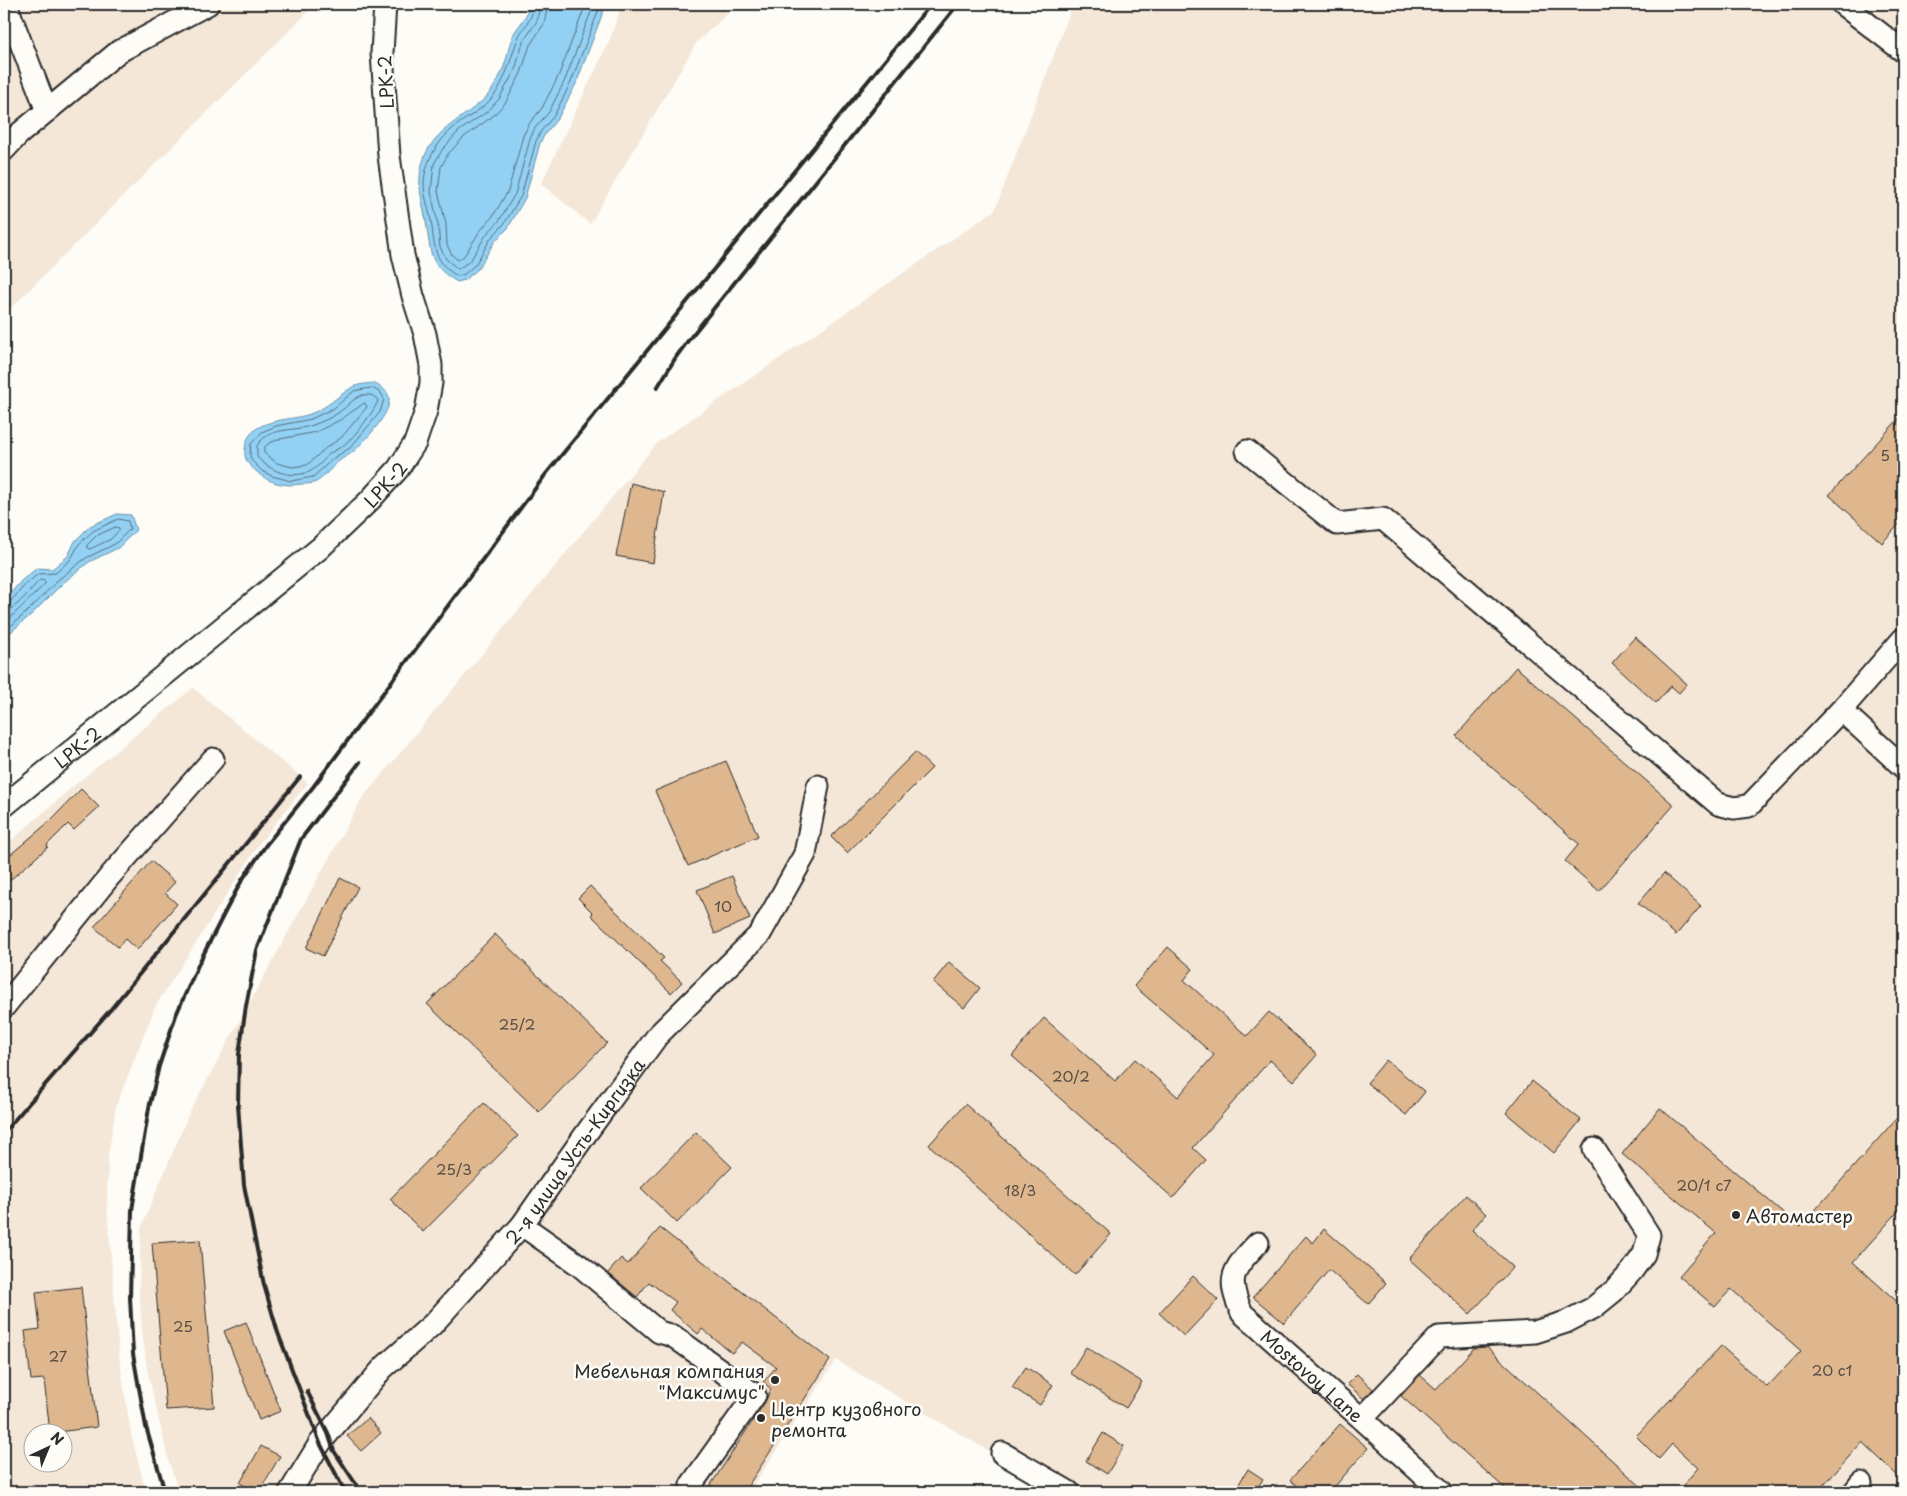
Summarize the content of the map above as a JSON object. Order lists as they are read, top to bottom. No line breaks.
{"streets":{"street":["LPK-2","2-я улица Усть-Киргизка","Mostovoy Lane"]},"places":["Автомастер","Мебельная компания \"Максимус\"","Центр кузовного ремонта"],"house_numbers":["5","10","25/2","20/2","25/3","20/1 с7","18/3","25","27","20 с1"],"north":"top right"}
